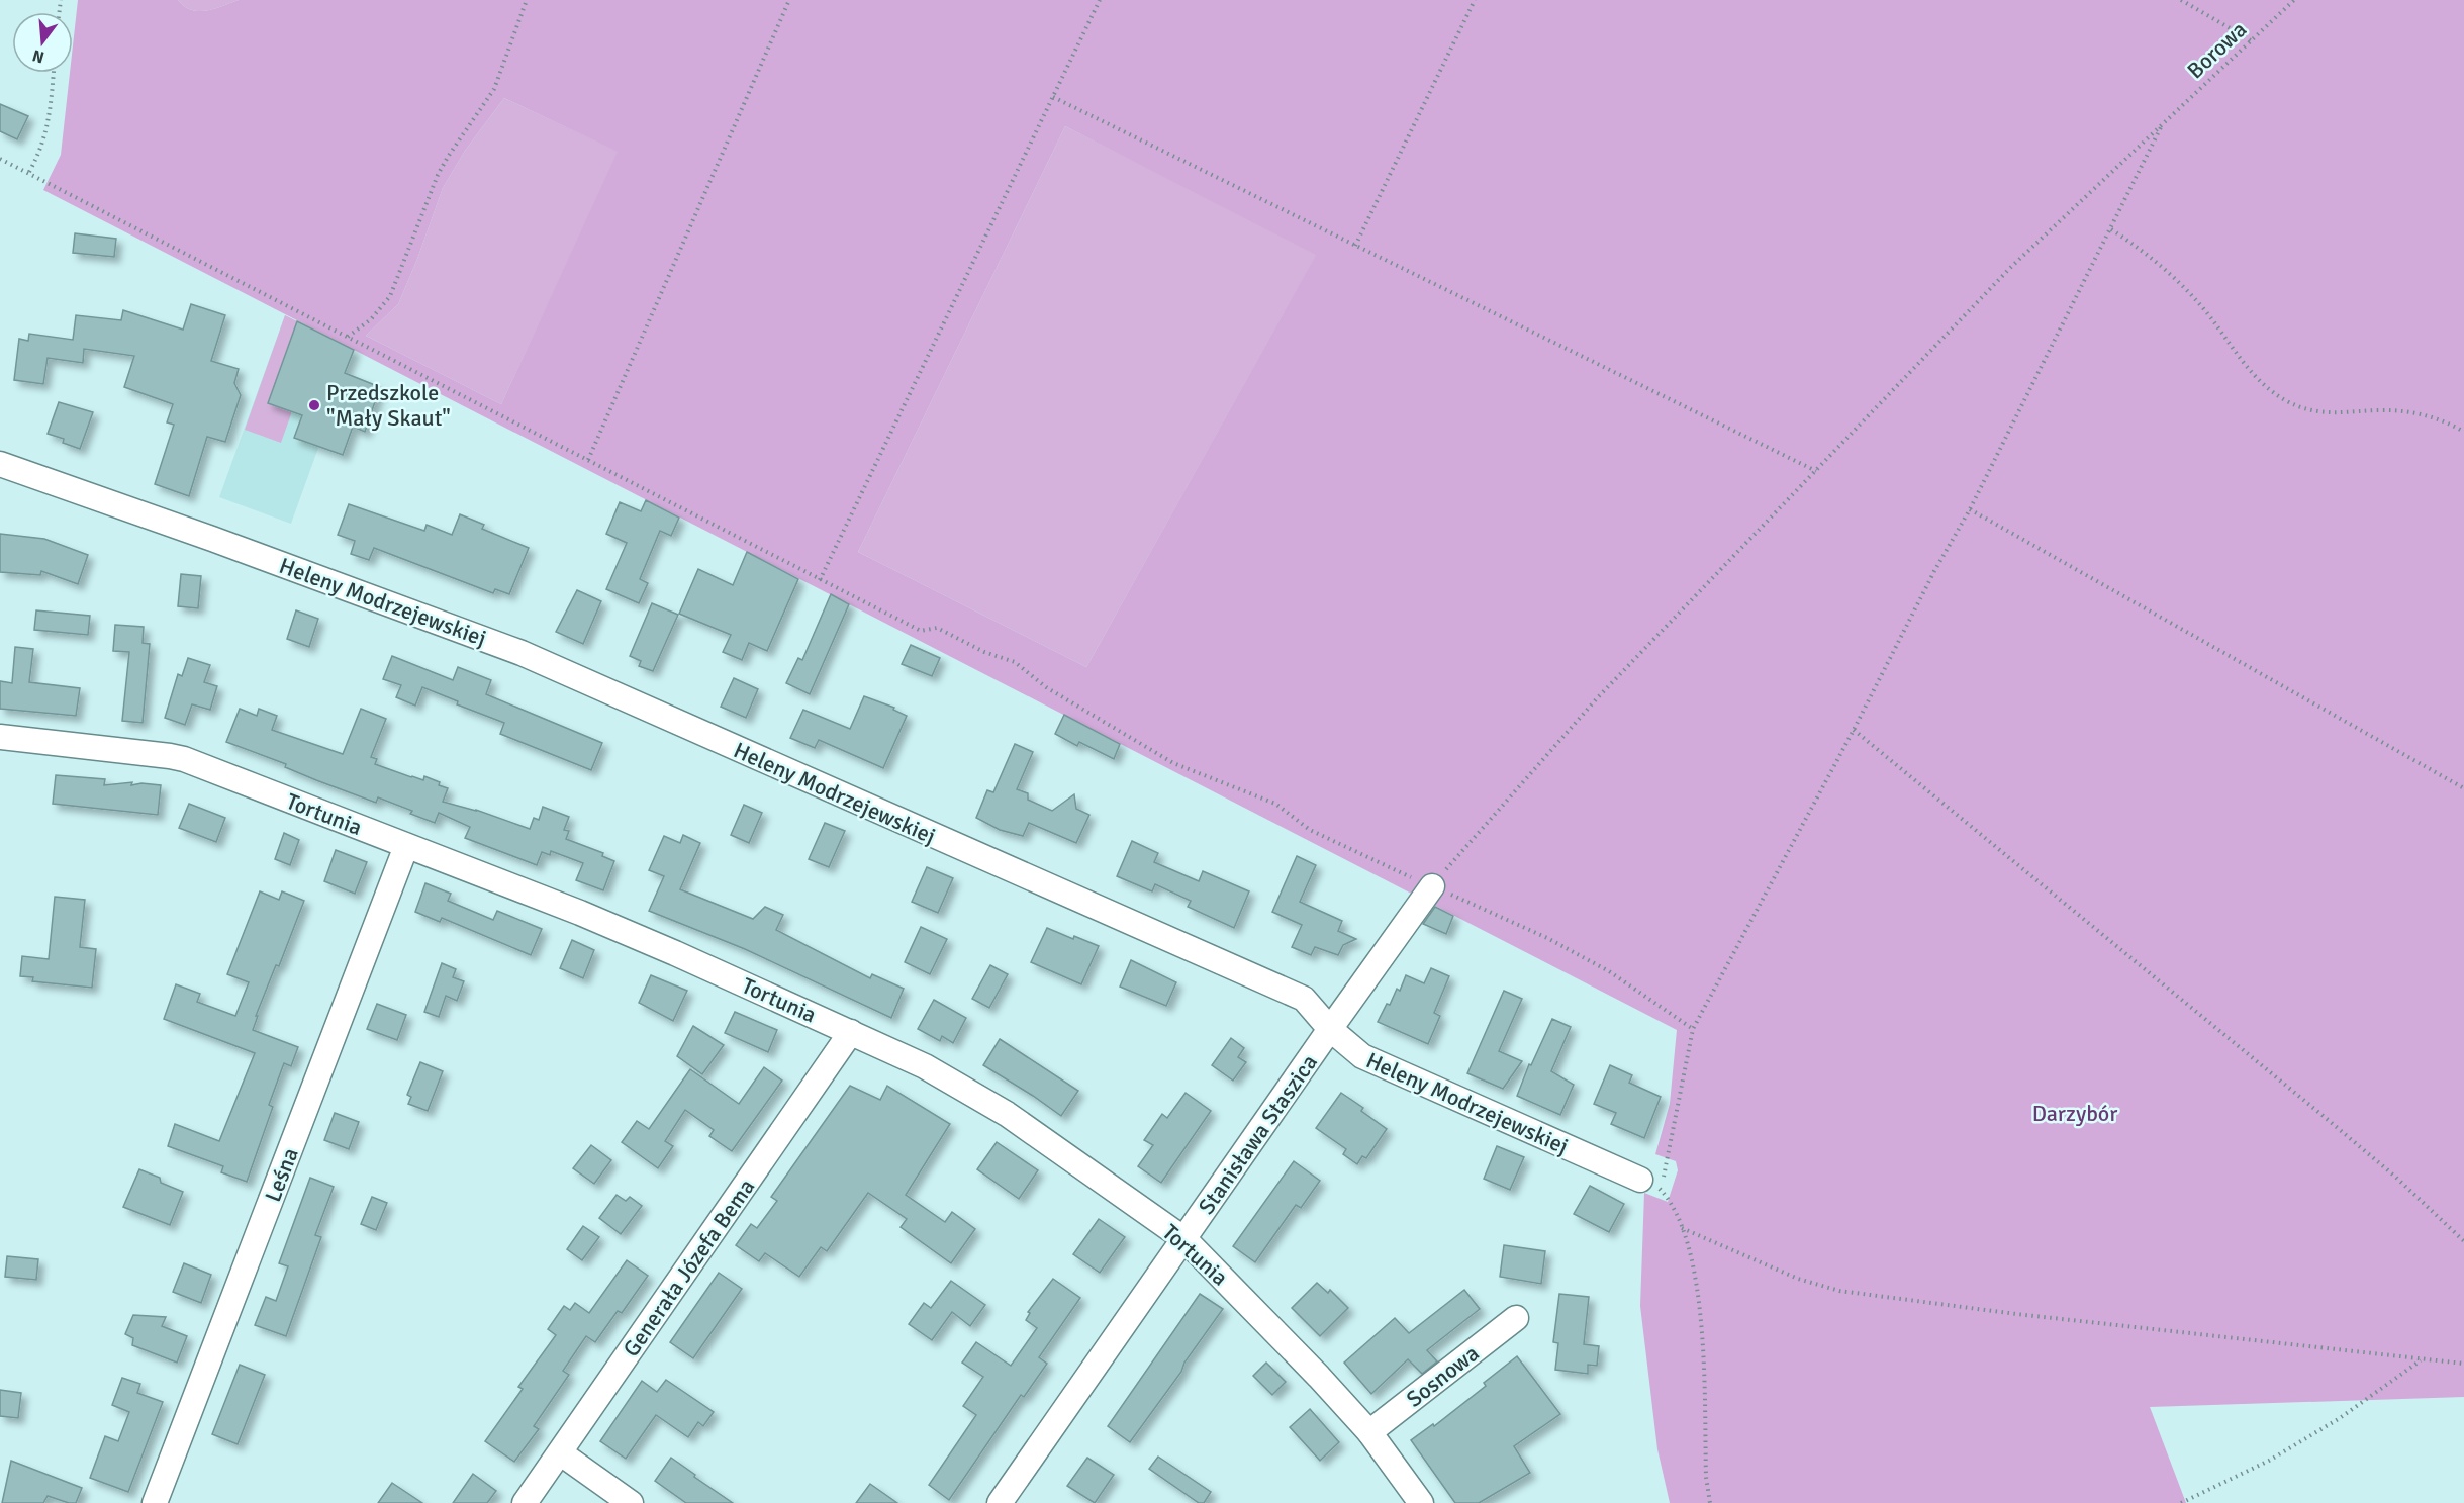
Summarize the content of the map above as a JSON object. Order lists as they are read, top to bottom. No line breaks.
{"streets":{"street":["Heleny Modrzejewskiej","Tortunia","Stanisława Staszica","Leśna","Generała Józefa Bema","Sosnowa"],"path":["Borowa"]},"crossings":[["Borowa","Stanisława Staszica"],["Heleny Modrzejewskiej","Stanisława Staszica"],["Tortunia","Stanisława Staszica"],["Tortunia","Leśna"],["Tortunia","Generała Józefa Bema"],["Tortunia","Sosnowa"]],"parks":["Darzybór"],"places":["Przedszkole \"Mały Skaut\""],"north":"bottom"}
